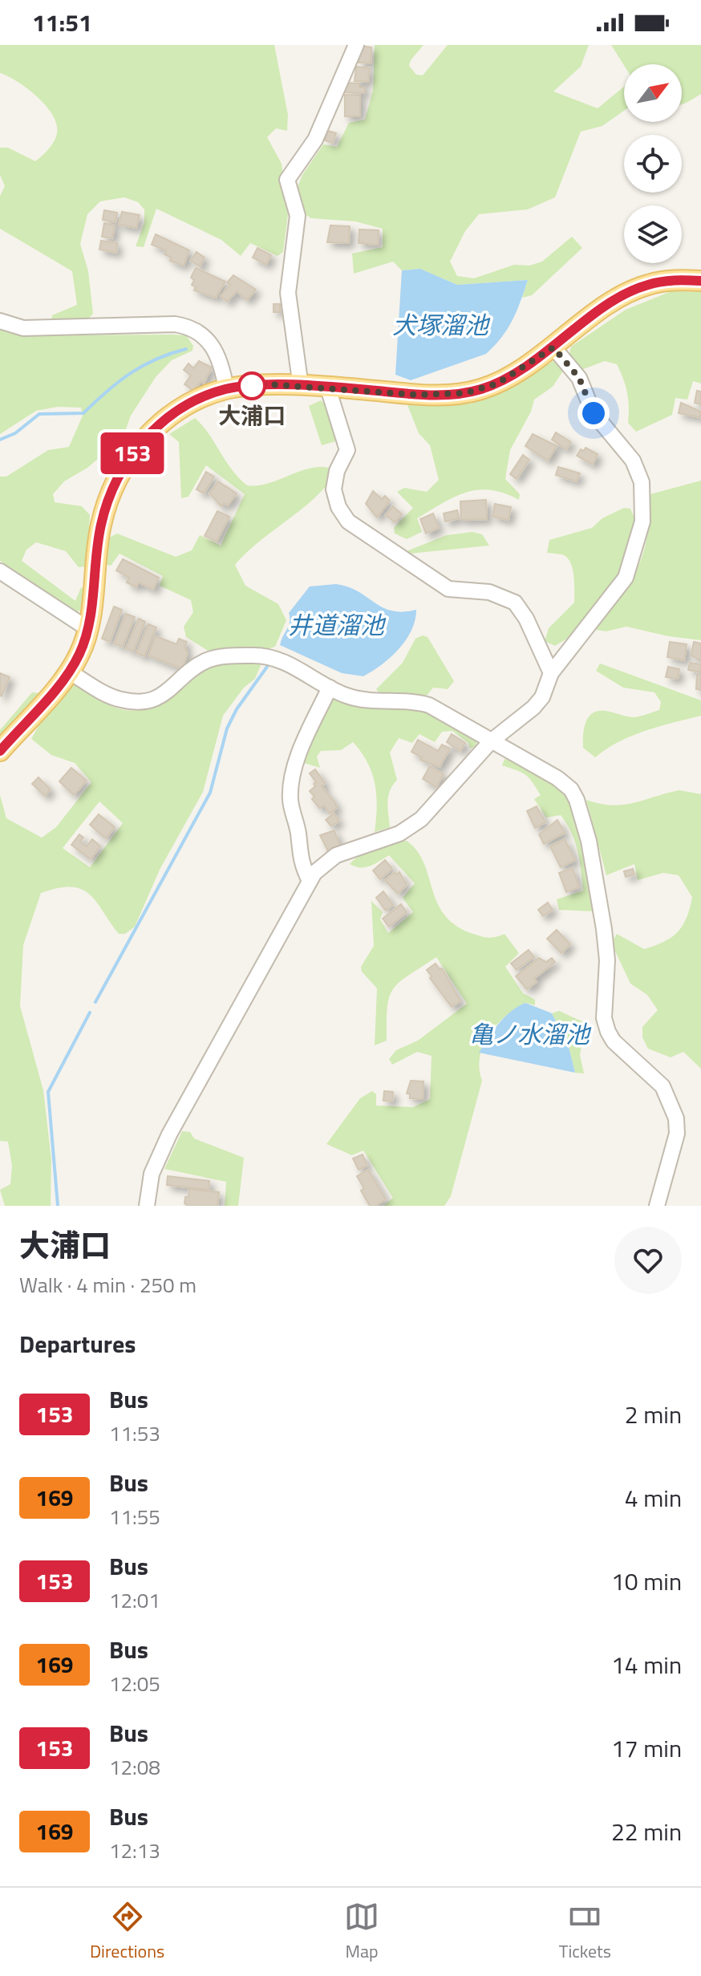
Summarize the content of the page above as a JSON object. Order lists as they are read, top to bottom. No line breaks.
{"water":["犬塚溜池","井道溜池","亀ノ水溜池"],"places":["大浦口"],"lines":["bus line 153"],"north":"top right","page":{"status":"11:51","on_map":"153","heading":[["大浦口","Walk · 4 min · 250 m"],"Departures"],"list":[{"mark":"153","name":"Bus","note":"11:53","value":"2 min"},{"mark":"169","name":"Bus","note":"11:55","value":"4 min"},{"mark":"153","name":"Bus","note":"12:01","value":"10 min"},{"mark":"169","name":"Bus","note":"12:05","value":"14 min"},{"mark":"153","name":"Bus","note":"12:08","value":"17 min"},{"mark":"169","name":"Bus","note":"12:13","value":"22 min"}],"tabs":["Directions","Map","Tickets"]}}
